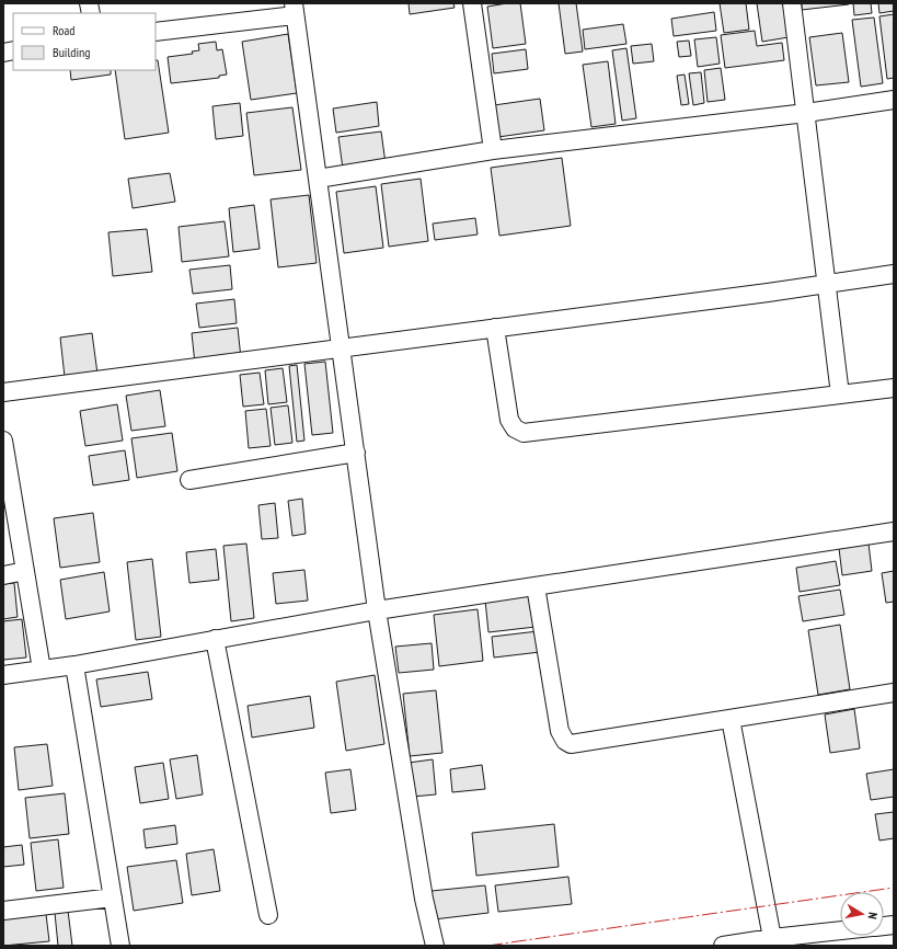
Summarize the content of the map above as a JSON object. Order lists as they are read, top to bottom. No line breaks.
{"legend":["Road","Building"],"north":"right"}
